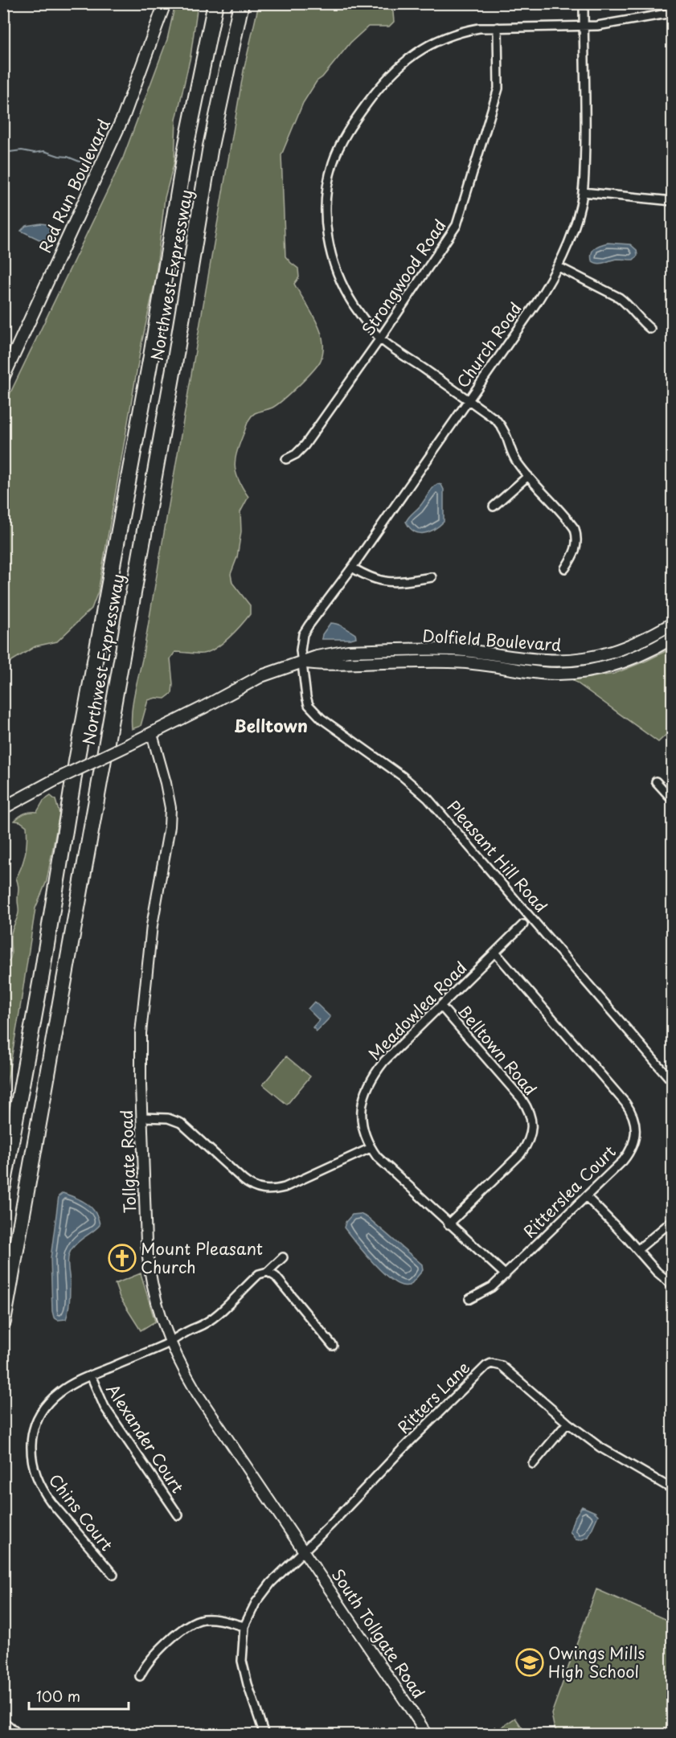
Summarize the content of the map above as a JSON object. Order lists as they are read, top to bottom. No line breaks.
{"streets":{"highway":["Northwest Expressway"],"main road":["Red Run Boulevard","Dolfield Boulevard"],"street":["Strongwood Road","Church Road","Pleasant Hill Road","Meadowlea Road","Belltown Road","Tollgate Road","Ritterslea Court","Ritters Lane","Alexander Court","Chins Court","South Tollgate Road"]},"crossings":[["Church Road","Dolfield Boulevard"],["Church Road","Pleasant Hill Road"],["Dolfield Boulevard","Pleasant Hill Road"],["Dolfield Boulevard","Tollgate Road"],["Meadowlea Road","Belltown Road"],["Meadowlea Road","Ritterslea Court"],["Tollgate Road","Ritters Lane"],["Tollgate Road","Chins Court"],["Tollgate Road","South Tollgate Road"],["Ritters Lane","South Tollgate Road"],["Alexander Court","Chins Court"]],"districts":["Belltown"],"places":{"church":["Mount Pleasant Church"],"school or university":["Owings Mills High School"]},"scale_bar":"100 m"}
